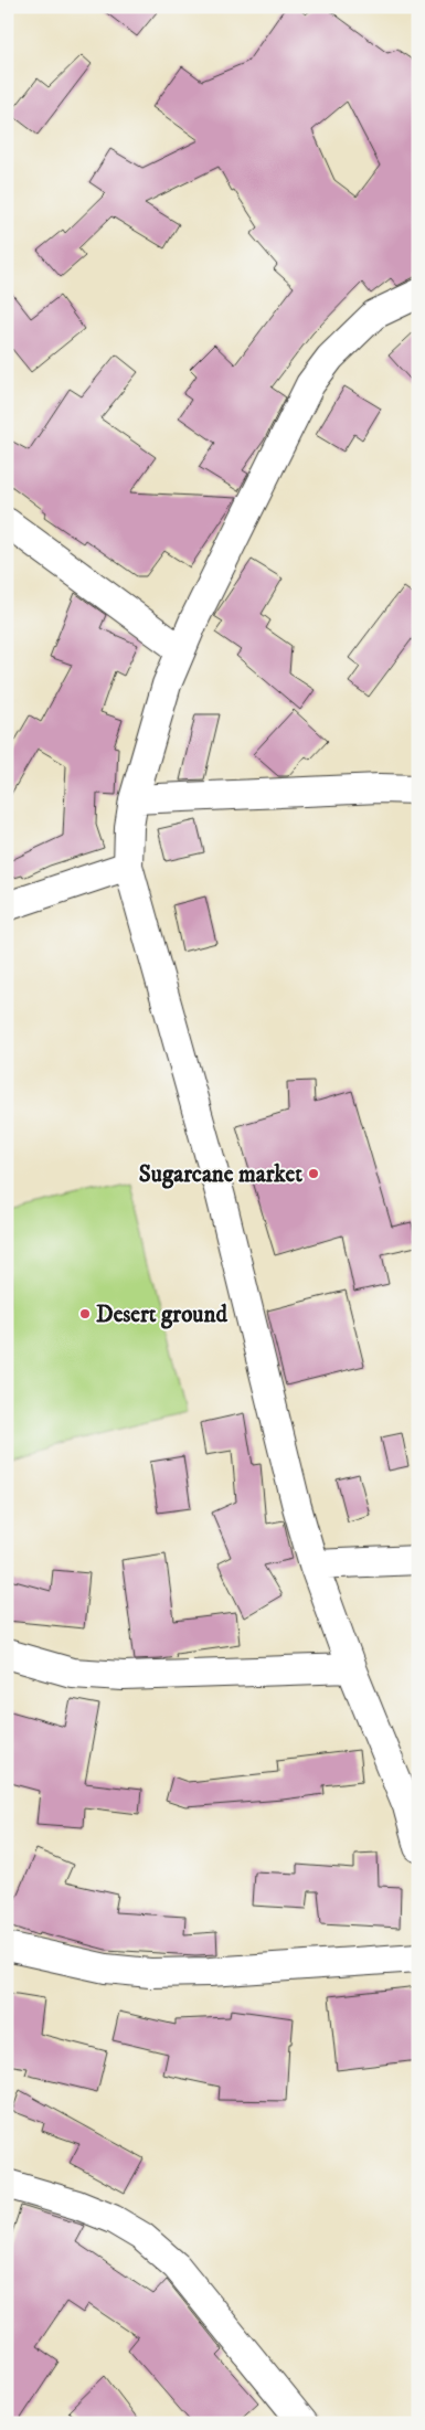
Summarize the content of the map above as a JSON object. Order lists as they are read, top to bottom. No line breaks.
{"places":["Sugarcane market","Desert ground"]}
